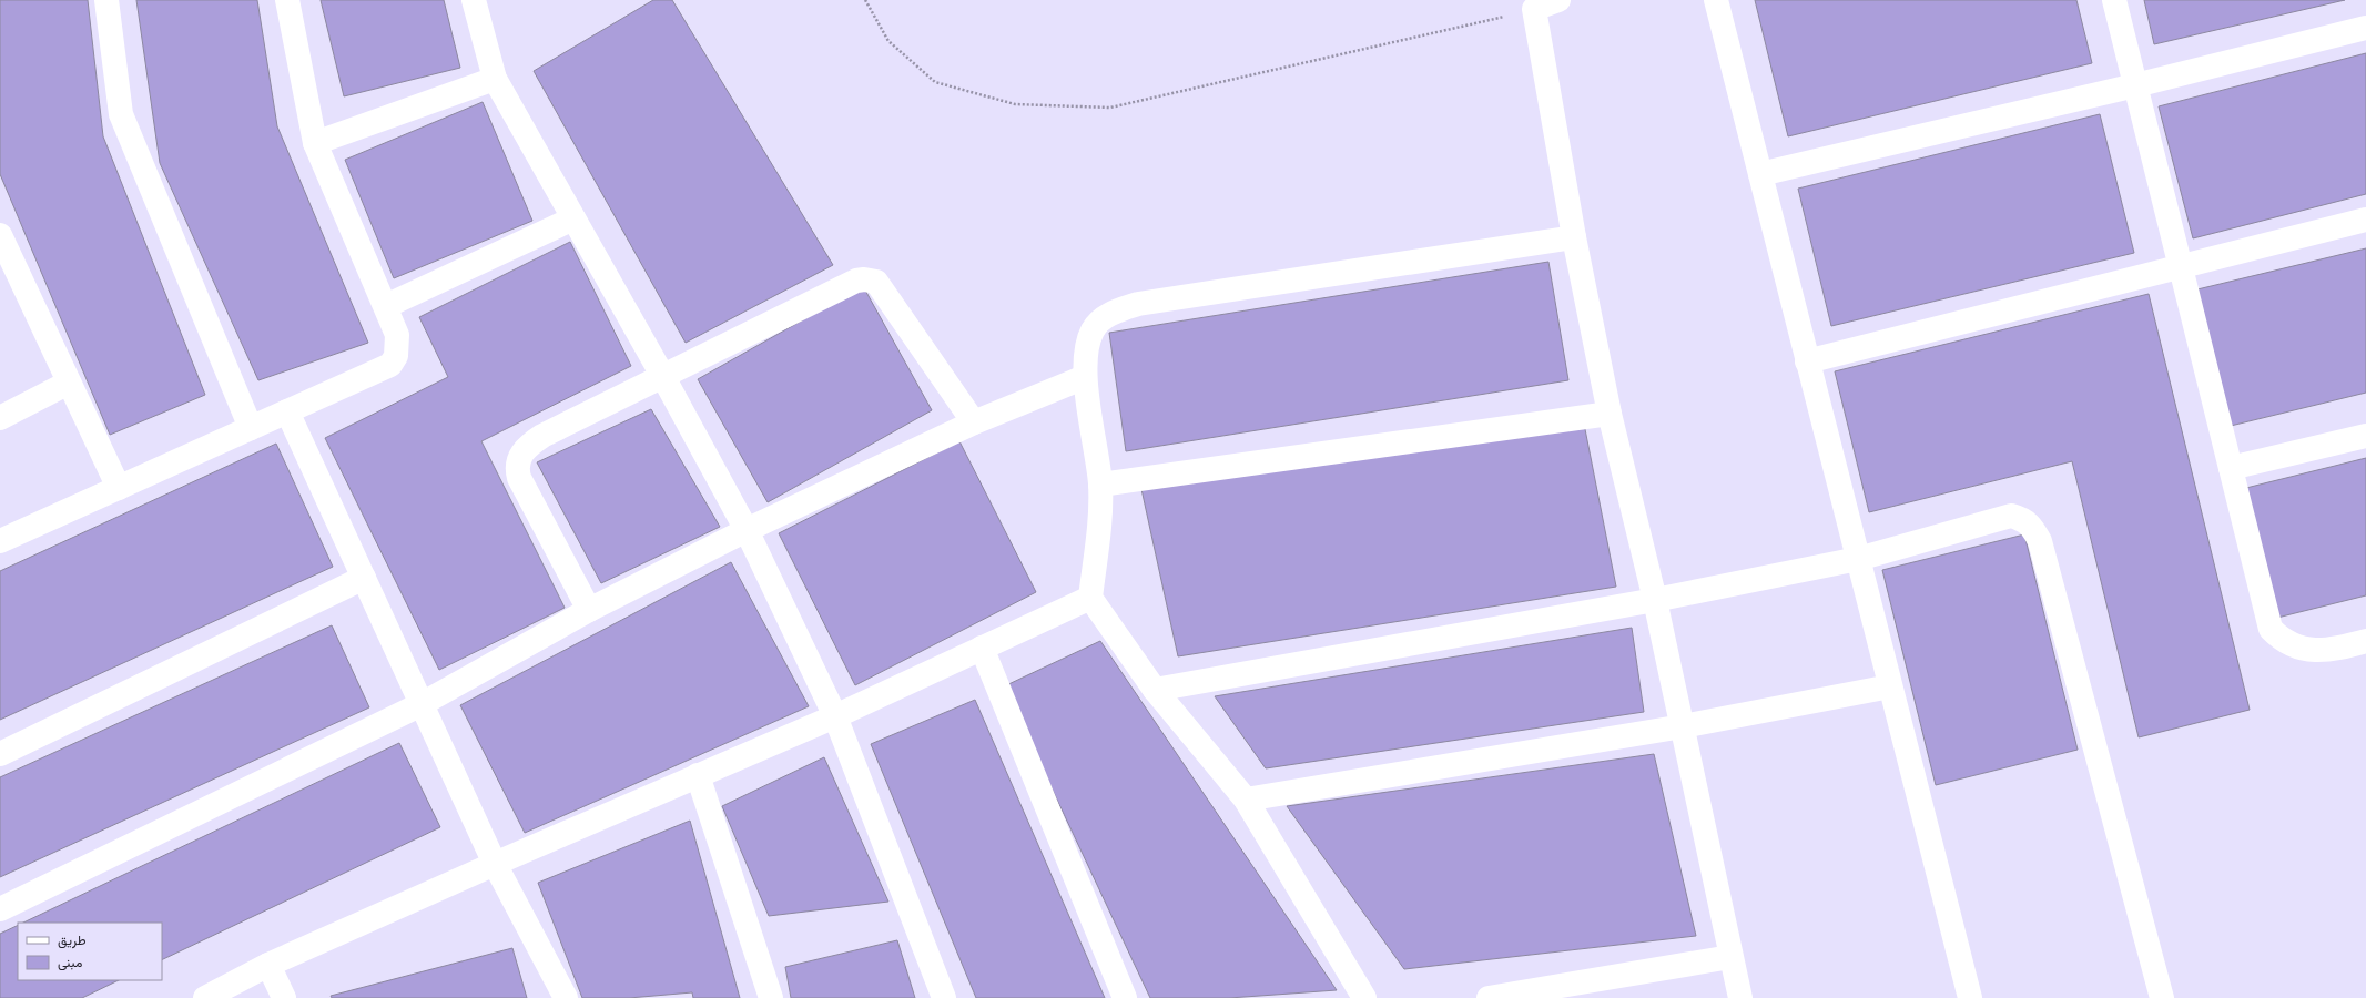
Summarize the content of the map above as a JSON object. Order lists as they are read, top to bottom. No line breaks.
{"legend":["طريق","مبنى"]}
